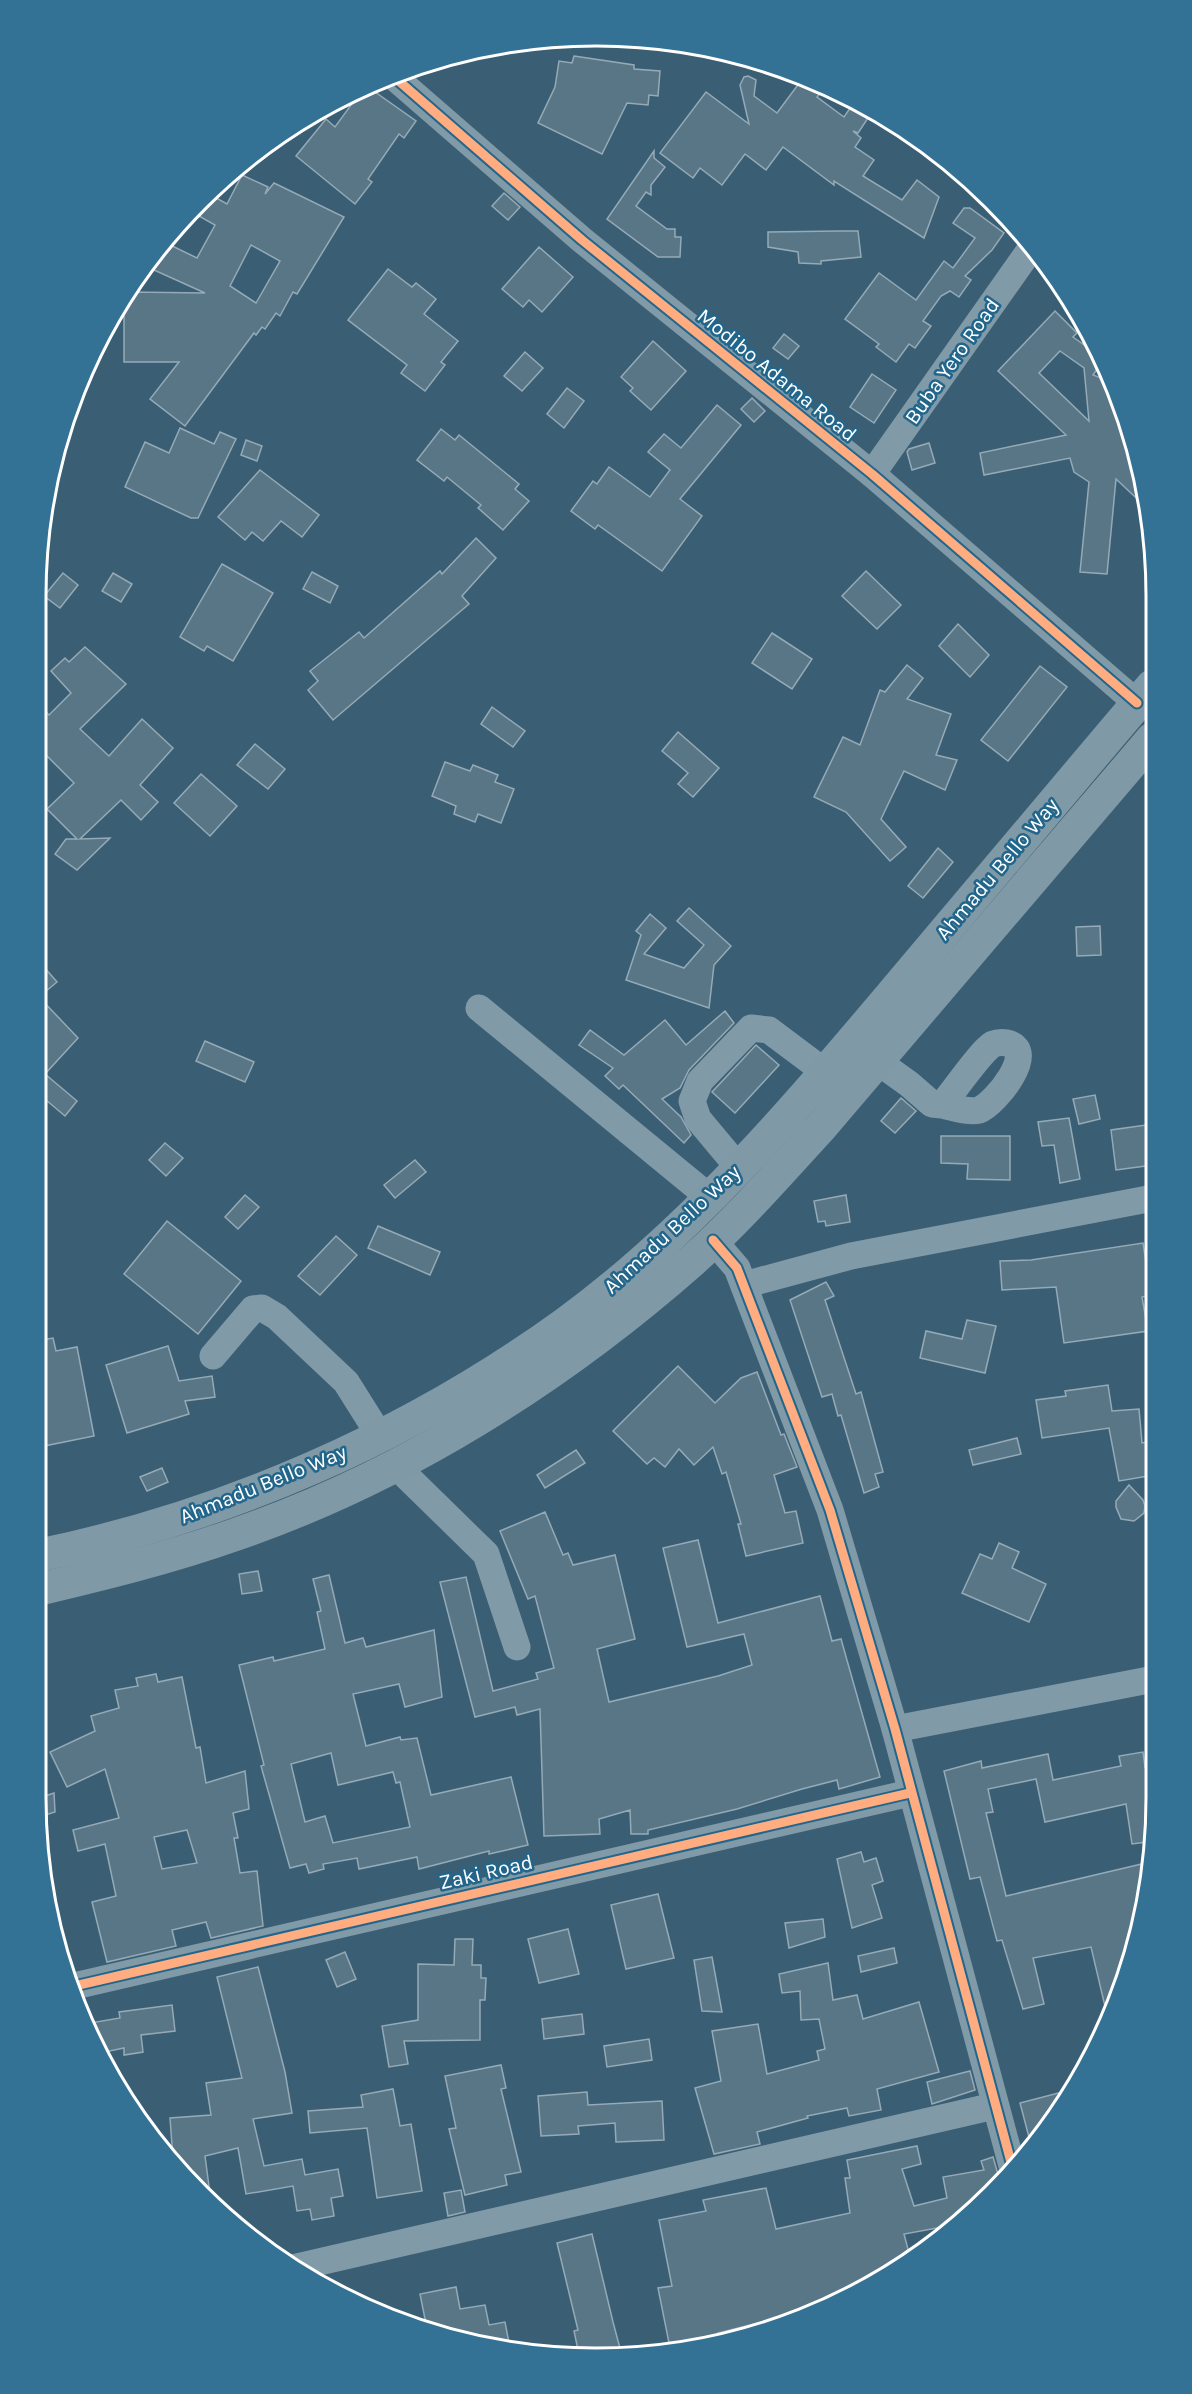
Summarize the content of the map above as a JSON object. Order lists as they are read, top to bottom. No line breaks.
{"streets":{"main road":["Ahmadu Bello Way"],"street":["Buba Yero Road","Modibo Adama Road","Zaki Road"]},"crossings":[["Buba Yero Road","Modibo Adama Road"],["Modibo Adama Road","Ahmadu Bello Way"]]}
